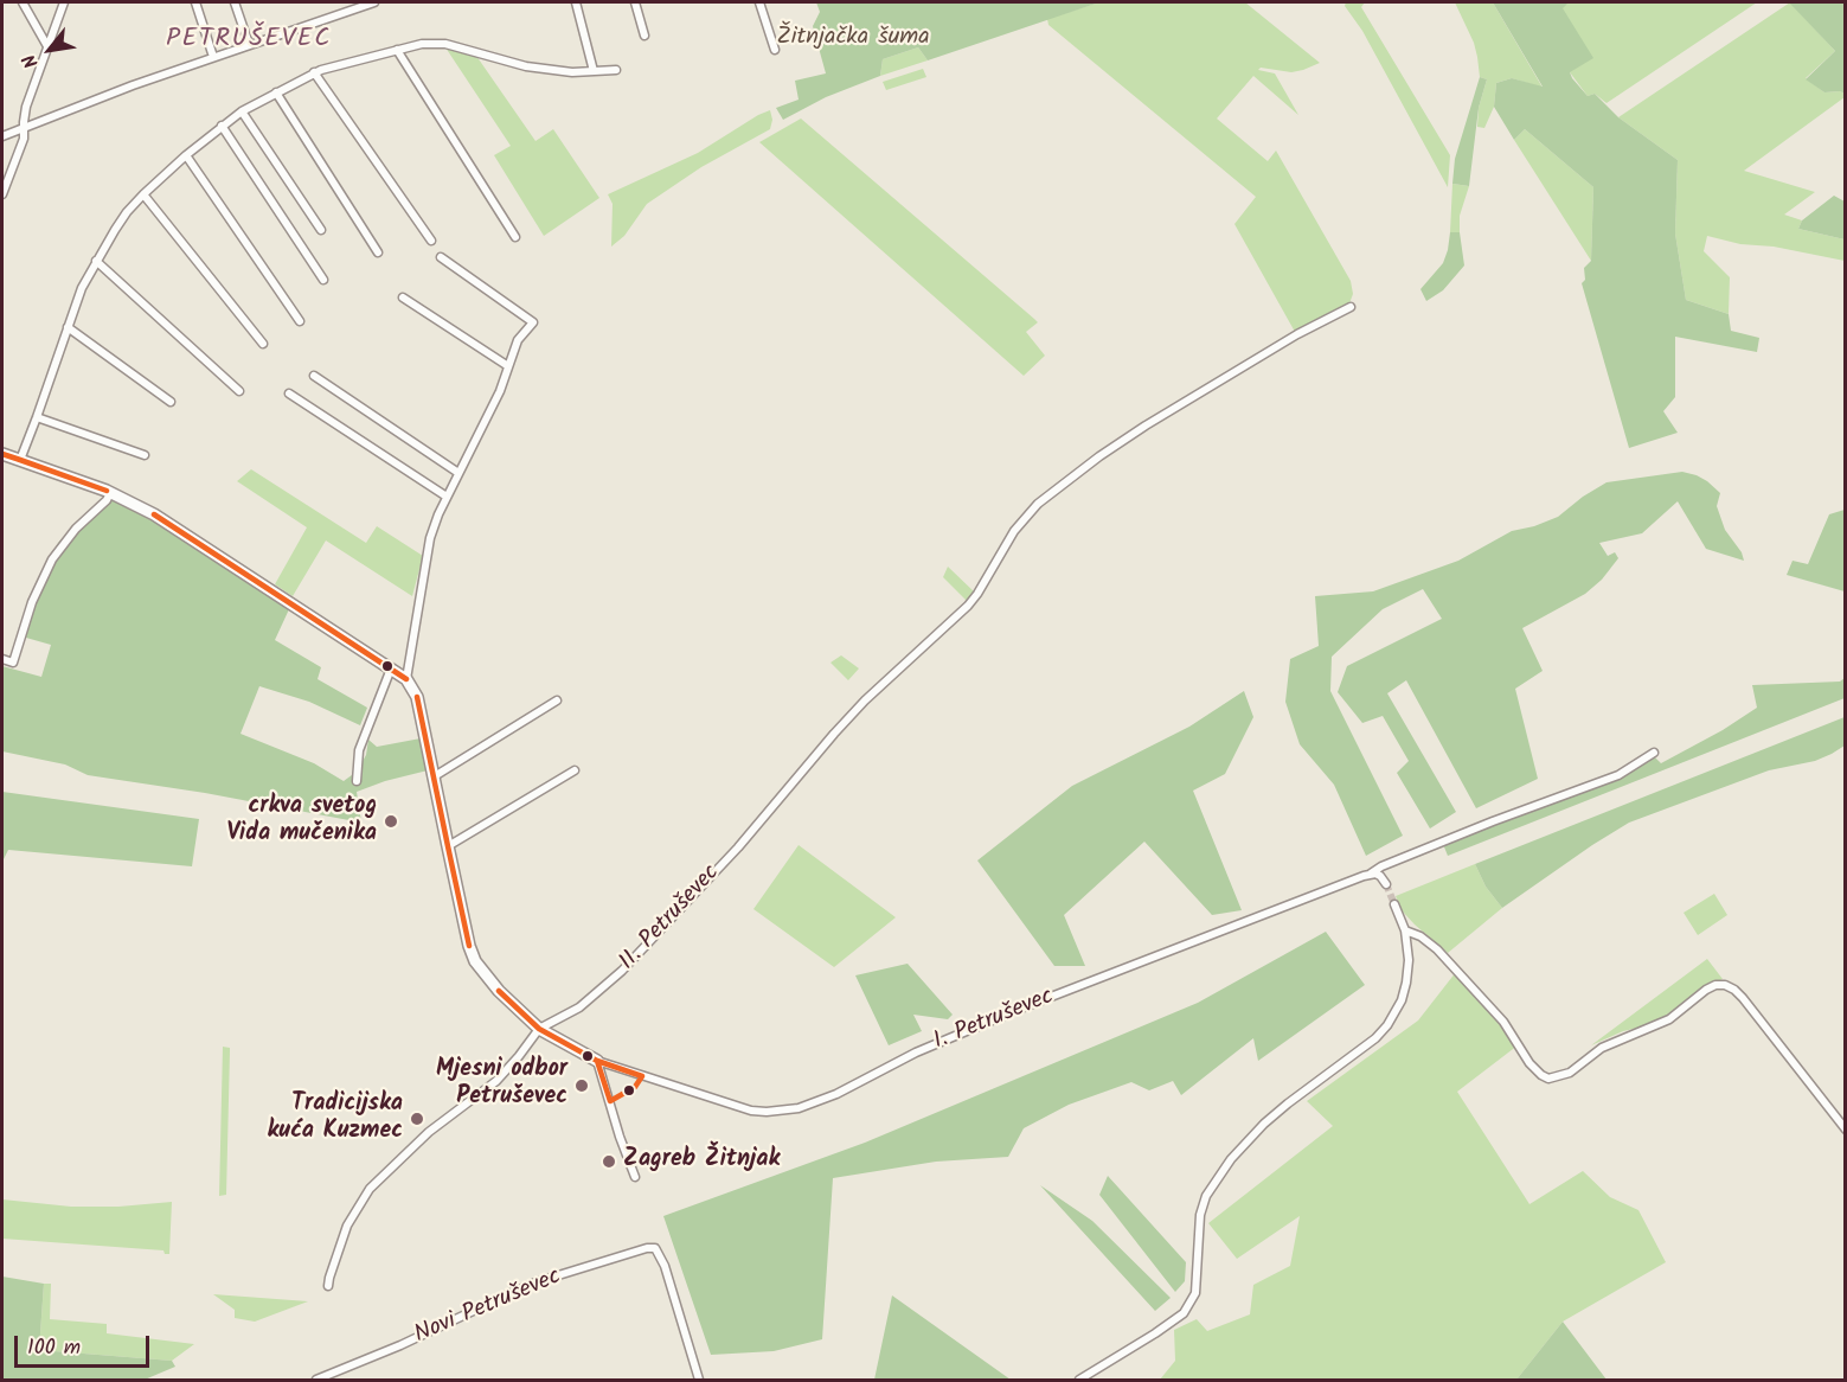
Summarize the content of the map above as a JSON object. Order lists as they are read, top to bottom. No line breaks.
{"streets":{"street":["II. Petruševec","I. Petruševec","Novi Petruševec"]},"crossings":[["II. Petruševec","I. Petruševec"]],"districts":["PETRUŠEVEC"],"parks":["Žitnjačka šuma"],"places":["crkva svetog Vida mučenika","Mjesni odbor Petruševec","Tradicijska kuća Kuzmec","Zagreb Žitnjak"],"scale_bar":"100 m","north":"bottom left"}
